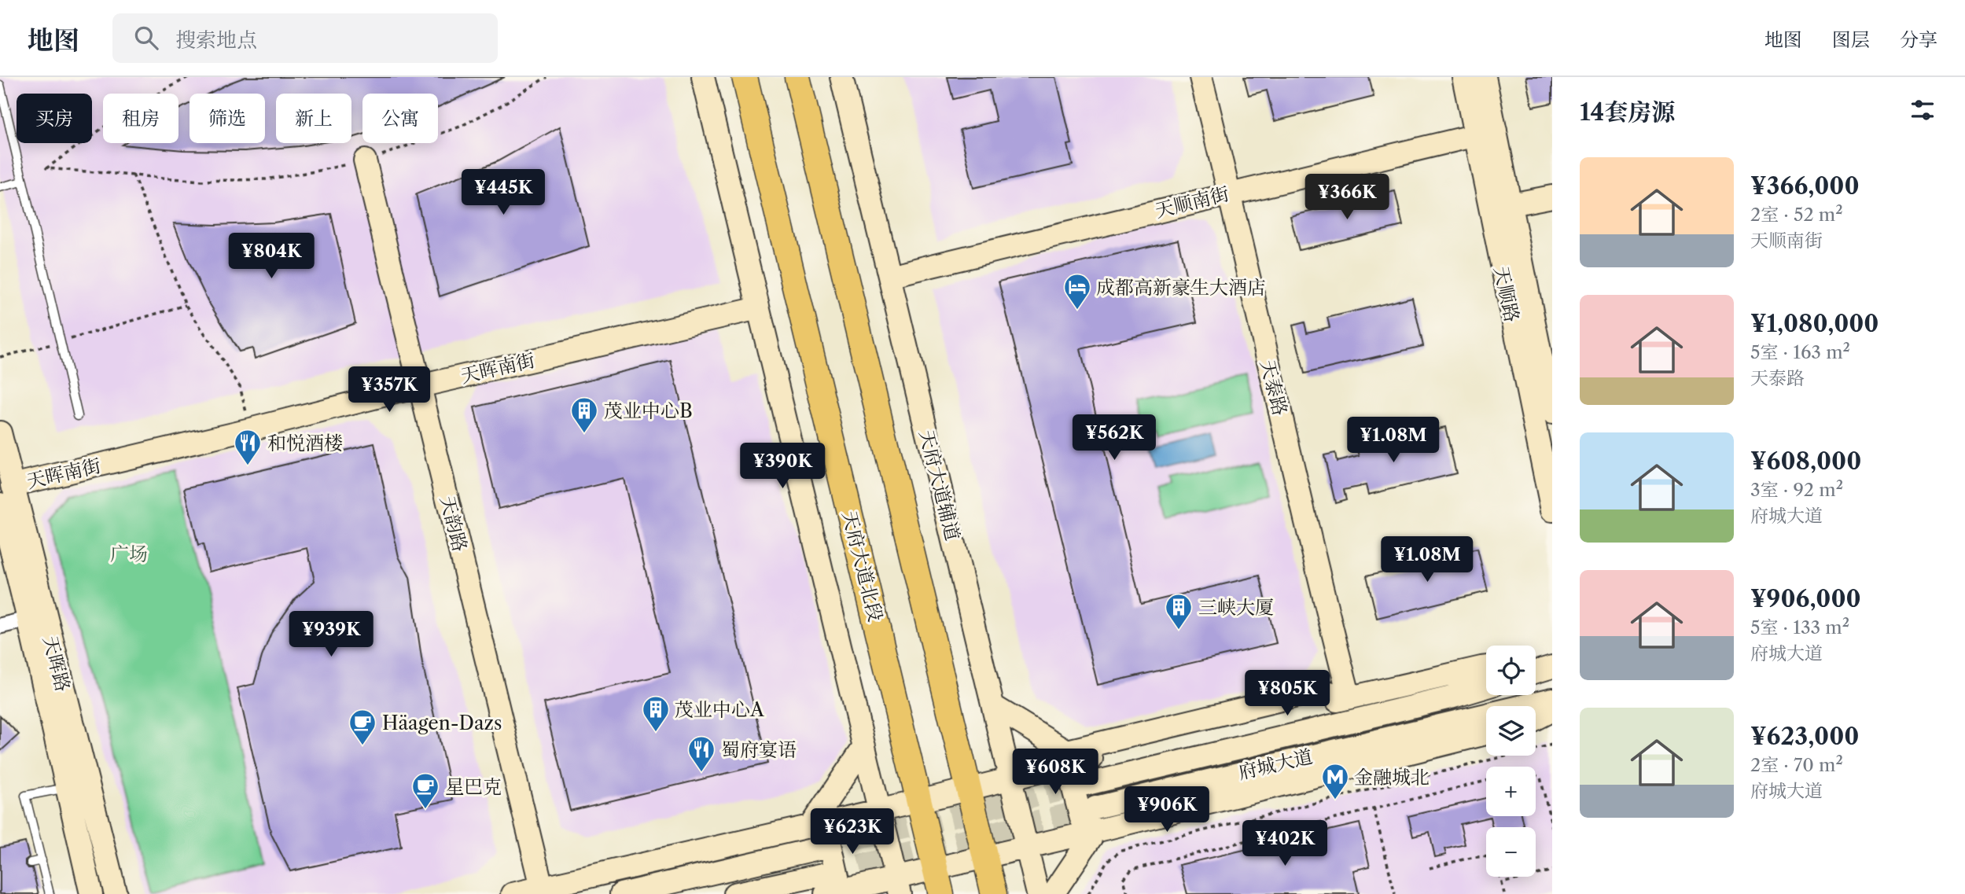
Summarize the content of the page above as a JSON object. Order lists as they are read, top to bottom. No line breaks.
{"streets":{"main road":["天府大道北段"],"street":["天顺南街","天顺路","天晖南街","天泰路","天府大道辅道","天韵路","天晖路","府城大道"]},"crossings":[["天顺南街","天顺路"],["天顺南街","天泰路"],["天顺南街","天府大道辅道"],["天晖南街","天韵路"],["天晖南街","天晖路"]],"parks":["广场"],"places":{"hotel":["成都高新豪生大酒店"],"building":["茂业中心B","三峡大厦","茂业中心A"],"restaurant":["和悦酒楼","蜀府宴语"],"cafe":["Häagen-Dazs","星巴克"],"metro station":["金融城北"]},"page":{"header":"地图","search":"搜索地点","nav":["地图","图层","分享"],"heading":"14套房源","chip":["买房","租房","筛选","新上","公寓"],"list":[{"name":"¥366,000","note":"2室 · 52 m² · 天顺南街"},{"name":"¥1,080,000","note":"5室 · 163 m² · 天泰路"},{"name":"¥608,000","note":"3室 · 92 m² · 府城大道"},{"name":"¥906,000","note":"5室 · 133 m² · 府城大道"},{"name":"¥623,000","note":"2室 · 70 m² · 府城大道"}],"price":["¥445K","¥366K","¥804K","¥357K","¥562K","¥1.08M","¥390K","¥1.08M","¥939K","¥805K","¥608K","¥906K","¥623K","¥402K"],"map_buttons":["+","−"]}}
